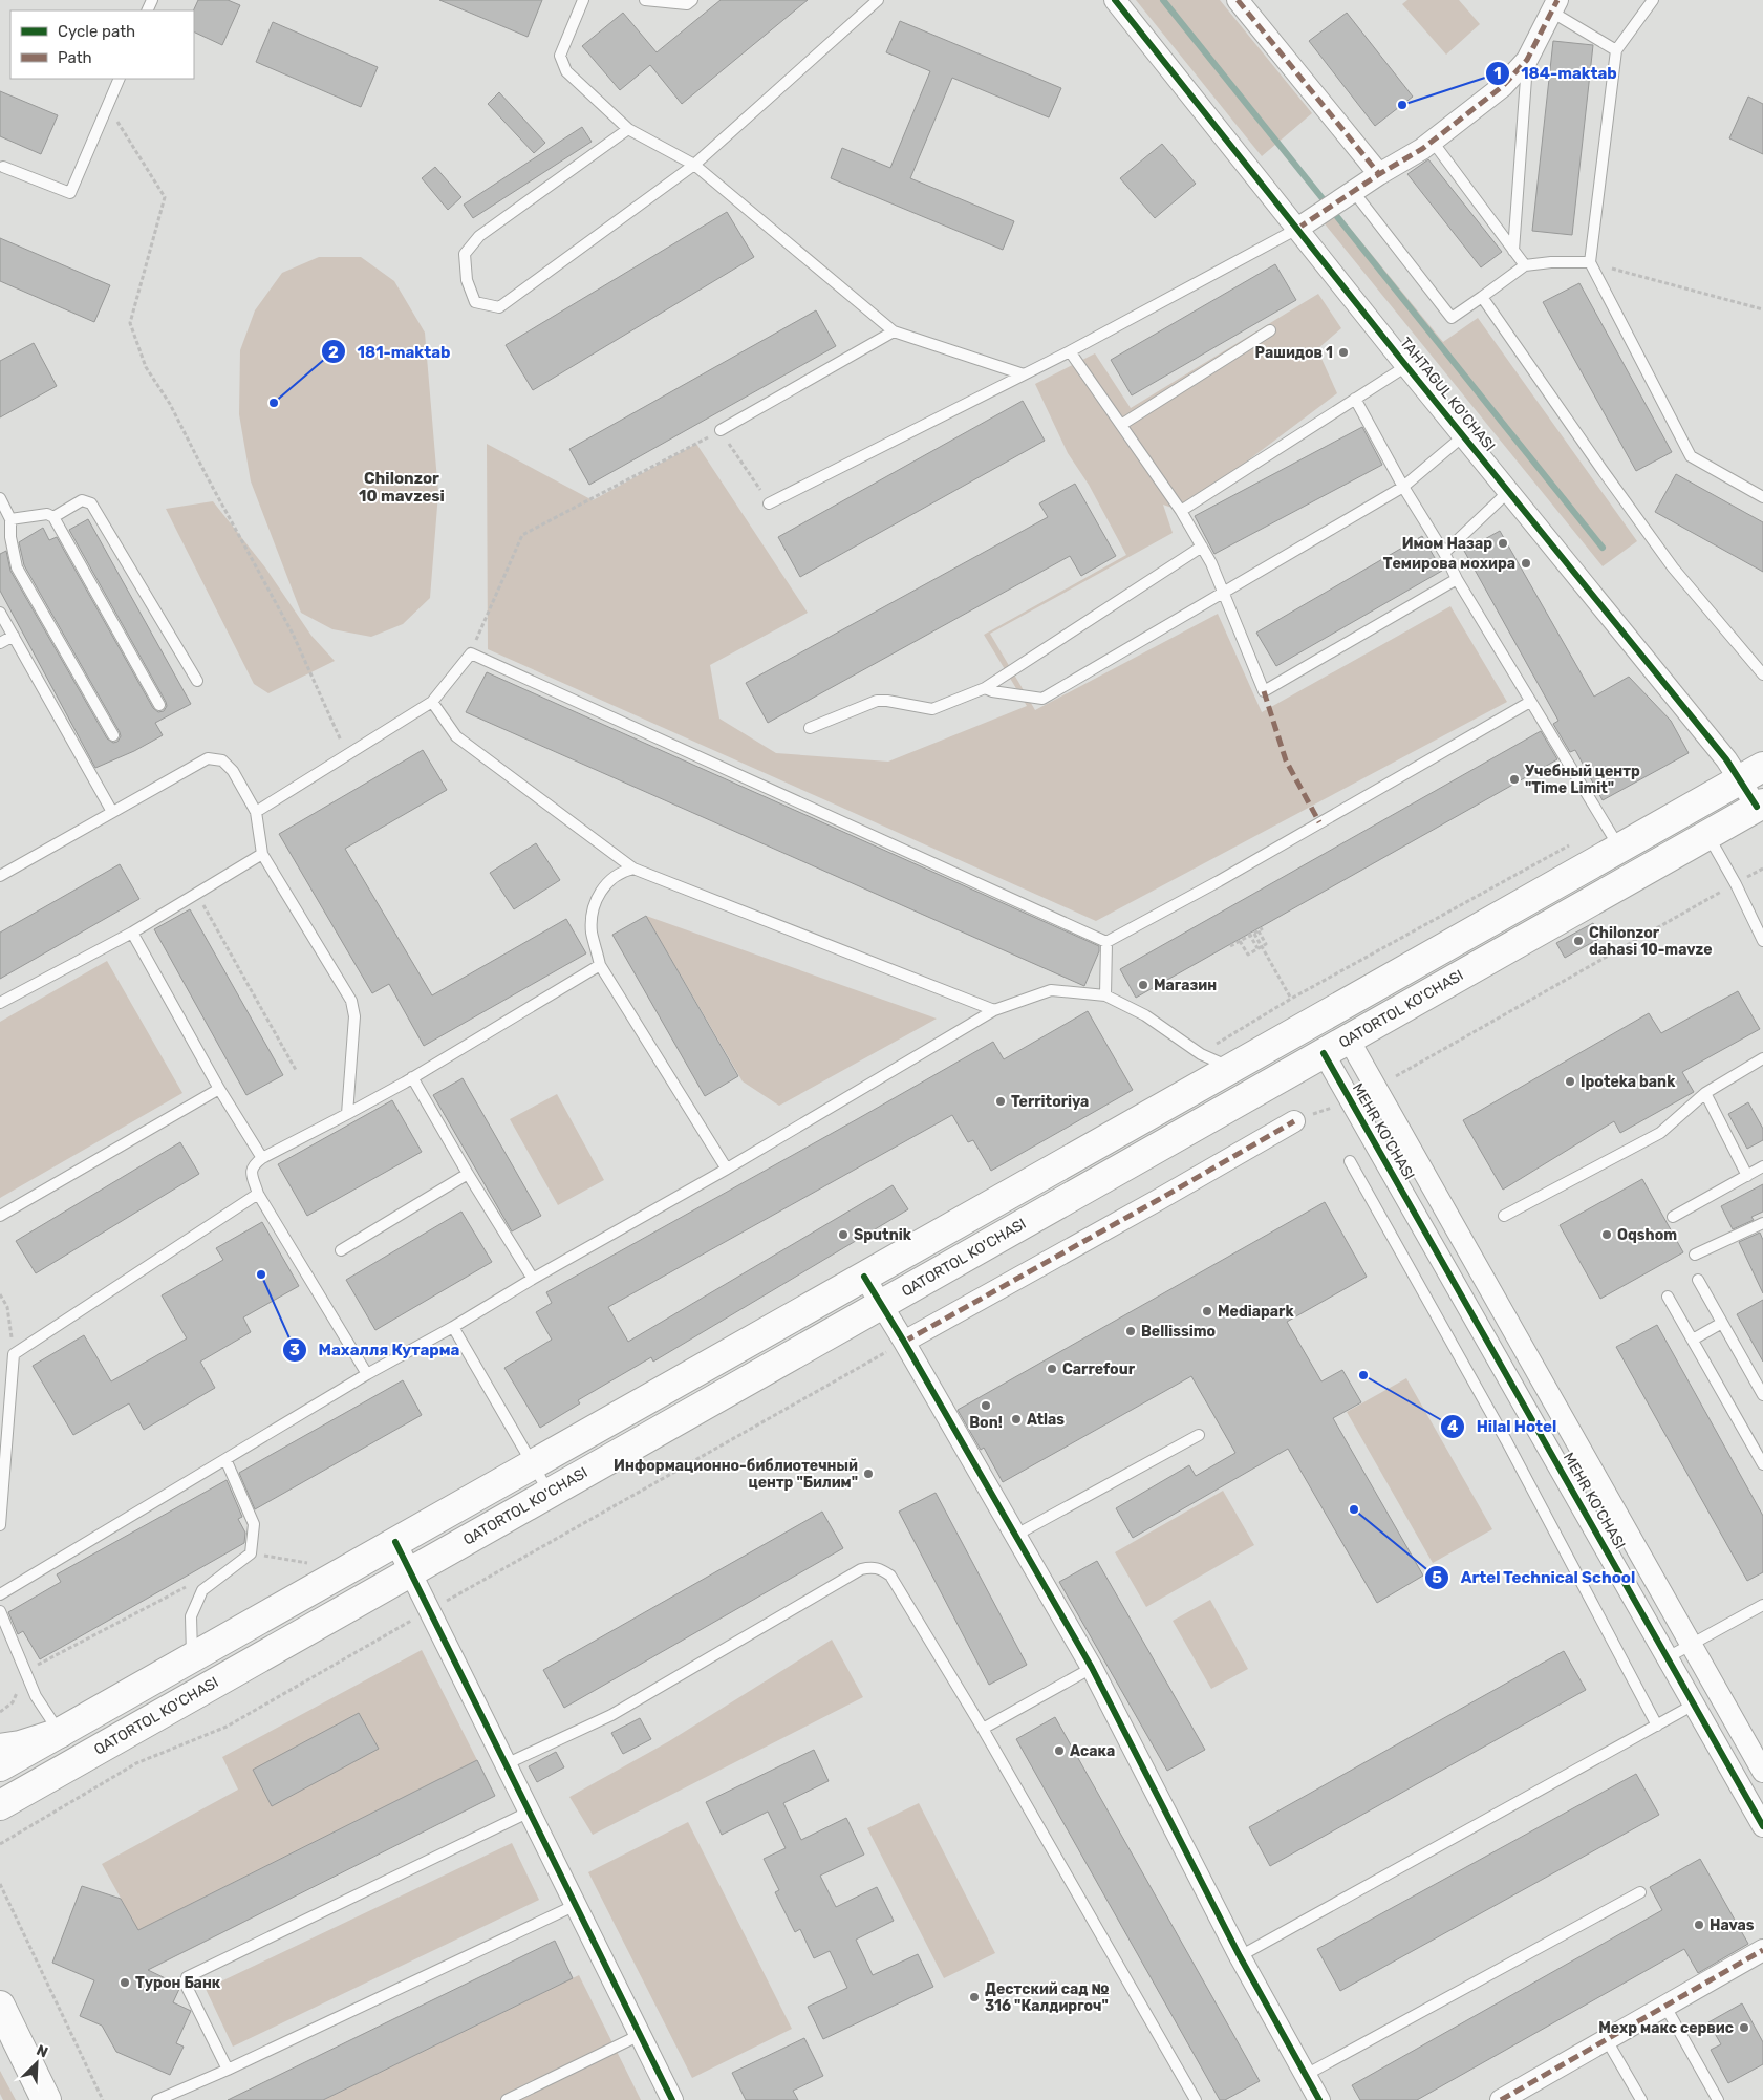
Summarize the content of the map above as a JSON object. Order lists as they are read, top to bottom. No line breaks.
{"streets":{"main road":["QATORTOL KO'CHASI"],"street":["TAHTAGUL KO'CHASI","MEHR KO'CHASI"]},"crossings":[["TAHTAGUL KO'CHASI","QATORTOL KO'CHASI"],["QATORTOL KO'CHASI","MEHR KO'CHASI"]],"districts":["Chilonzor 10 mavzesi"],"places":["184-maktab","Рашидов 1","181-maktab","Имом Назар","Темирова мохира","Учебный центр \"Time Limit\"","Chilonzor dahasi 10-mavze","Магазин","Ipoteka bank","Territoriya","Sputnik","Oqshom","Махалля Кутарма","Mediapark","Bellissimo","Carrefour","Hilal Hotel","Bon!","Atlas","Информационно-библиотечный центр \"Билим\"","Artel Technical School","Асака","Havas","Турон Банк","Дестский сад № 316 \"Калдиргоч\"","Мехр макс сервис"],"legend":["Cycle path","Path"],"north":"top right"}
